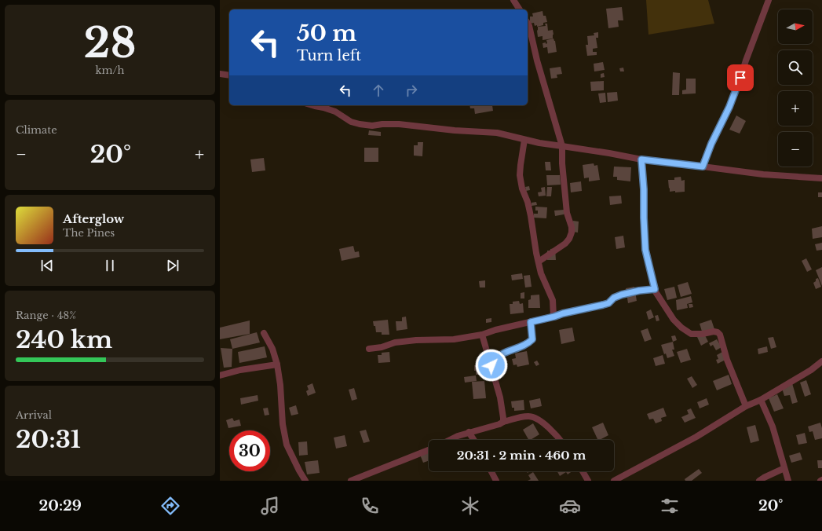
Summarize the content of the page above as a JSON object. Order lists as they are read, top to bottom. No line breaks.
{"north":"right","page":{"tile":[["28","km/h"],"Climate",["Range · 48%","240 km"],["Arrival","20:31"]],"map_buttons":["+","−"],"turn":["50 m","Turn left"],"heat":["−","20°","+"],"song":["Afterglow","The Pines"],"limit":"30","trip":"20:31 · 2 min · 460 m","tabs":["20:29","20°"]}}
